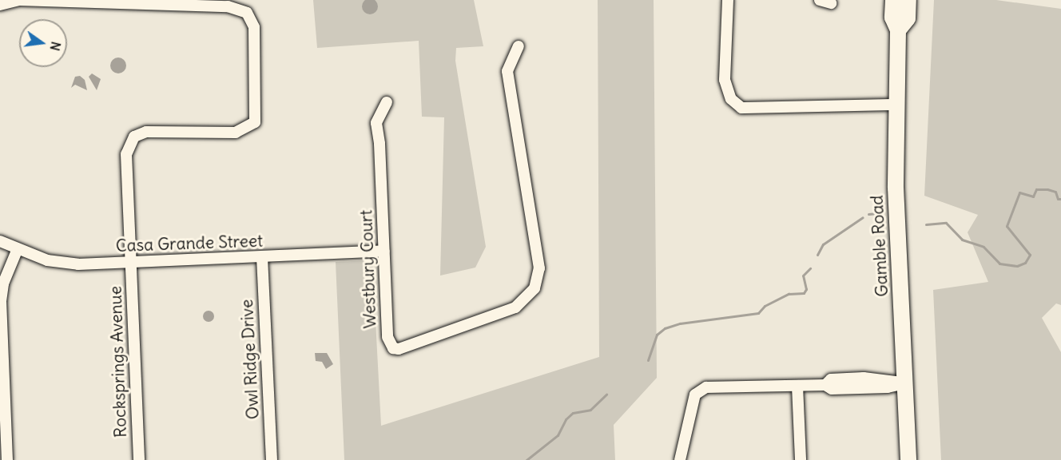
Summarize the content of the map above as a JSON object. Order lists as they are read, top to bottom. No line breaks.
{"streets":{"main road":["Gamble Road"],"street":["Casa Grande Street","Westbury Court","Owl Ridge Drive","Rocksprings Avenue"]},"crossings":[["Casa Grande Street","Westbury Court"],["Casa Grande Street","Owl Ridge Drive"],["Casa Grande Street","Rocksprings Avenue"]],"north":"right"}
